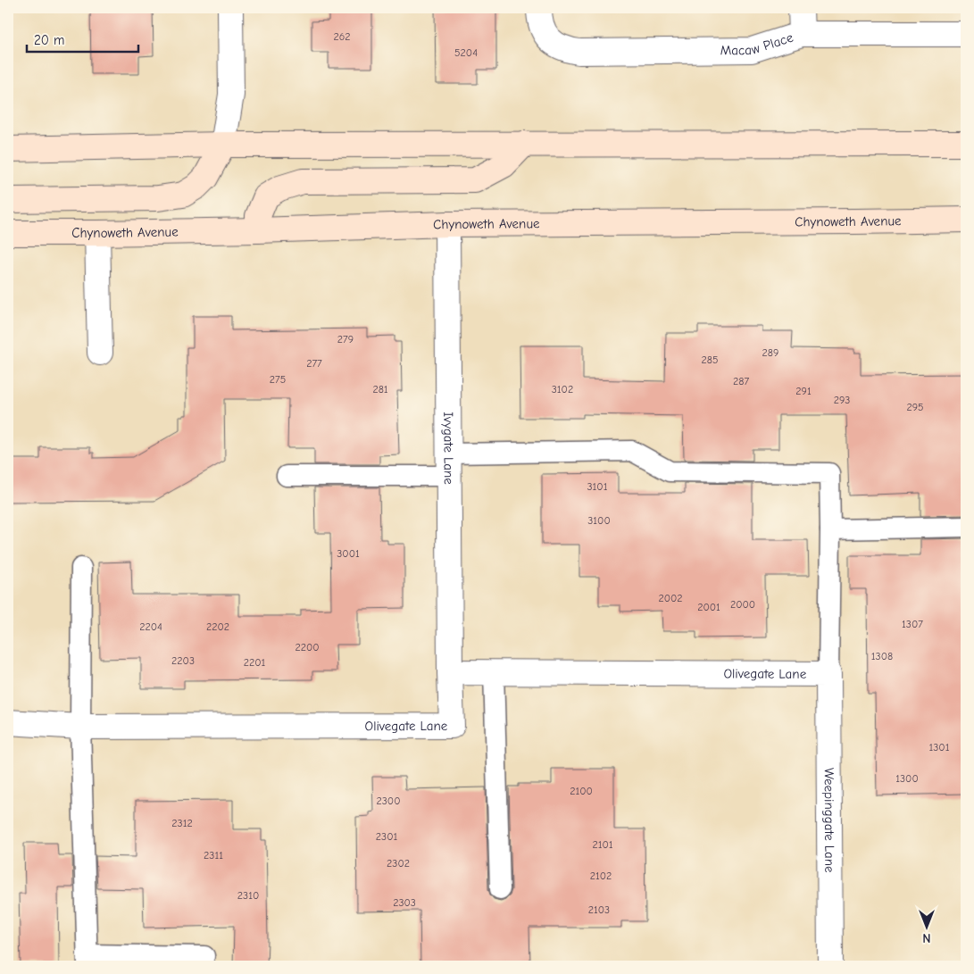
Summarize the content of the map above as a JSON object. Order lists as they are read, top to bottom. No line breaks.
{"streets":{"street":["Macaw Place","Chynoweth Avenue","Ivygate Lane","Olivegate Lane","Weepinggate Lane"]},"crossings":[["Chynoweth Avenue","Ivygate Lane"],["Ivygate Lane","Olivegate Lane"],["Olivegate Lane","Weepinggate Lane"]],"house_numbers":["262","5204","279","289","285","277","275","287","281","3102","291","293","295","3101","3100","3001","2002","2000","2001","1307","2204","2202","2200","1308","2203","2201","1301","1300","2100","2300","2312","2301","2101","2311","2302","2102","2310","2303","2103"],"scale_bar":"20 m","north":"bottom"}
